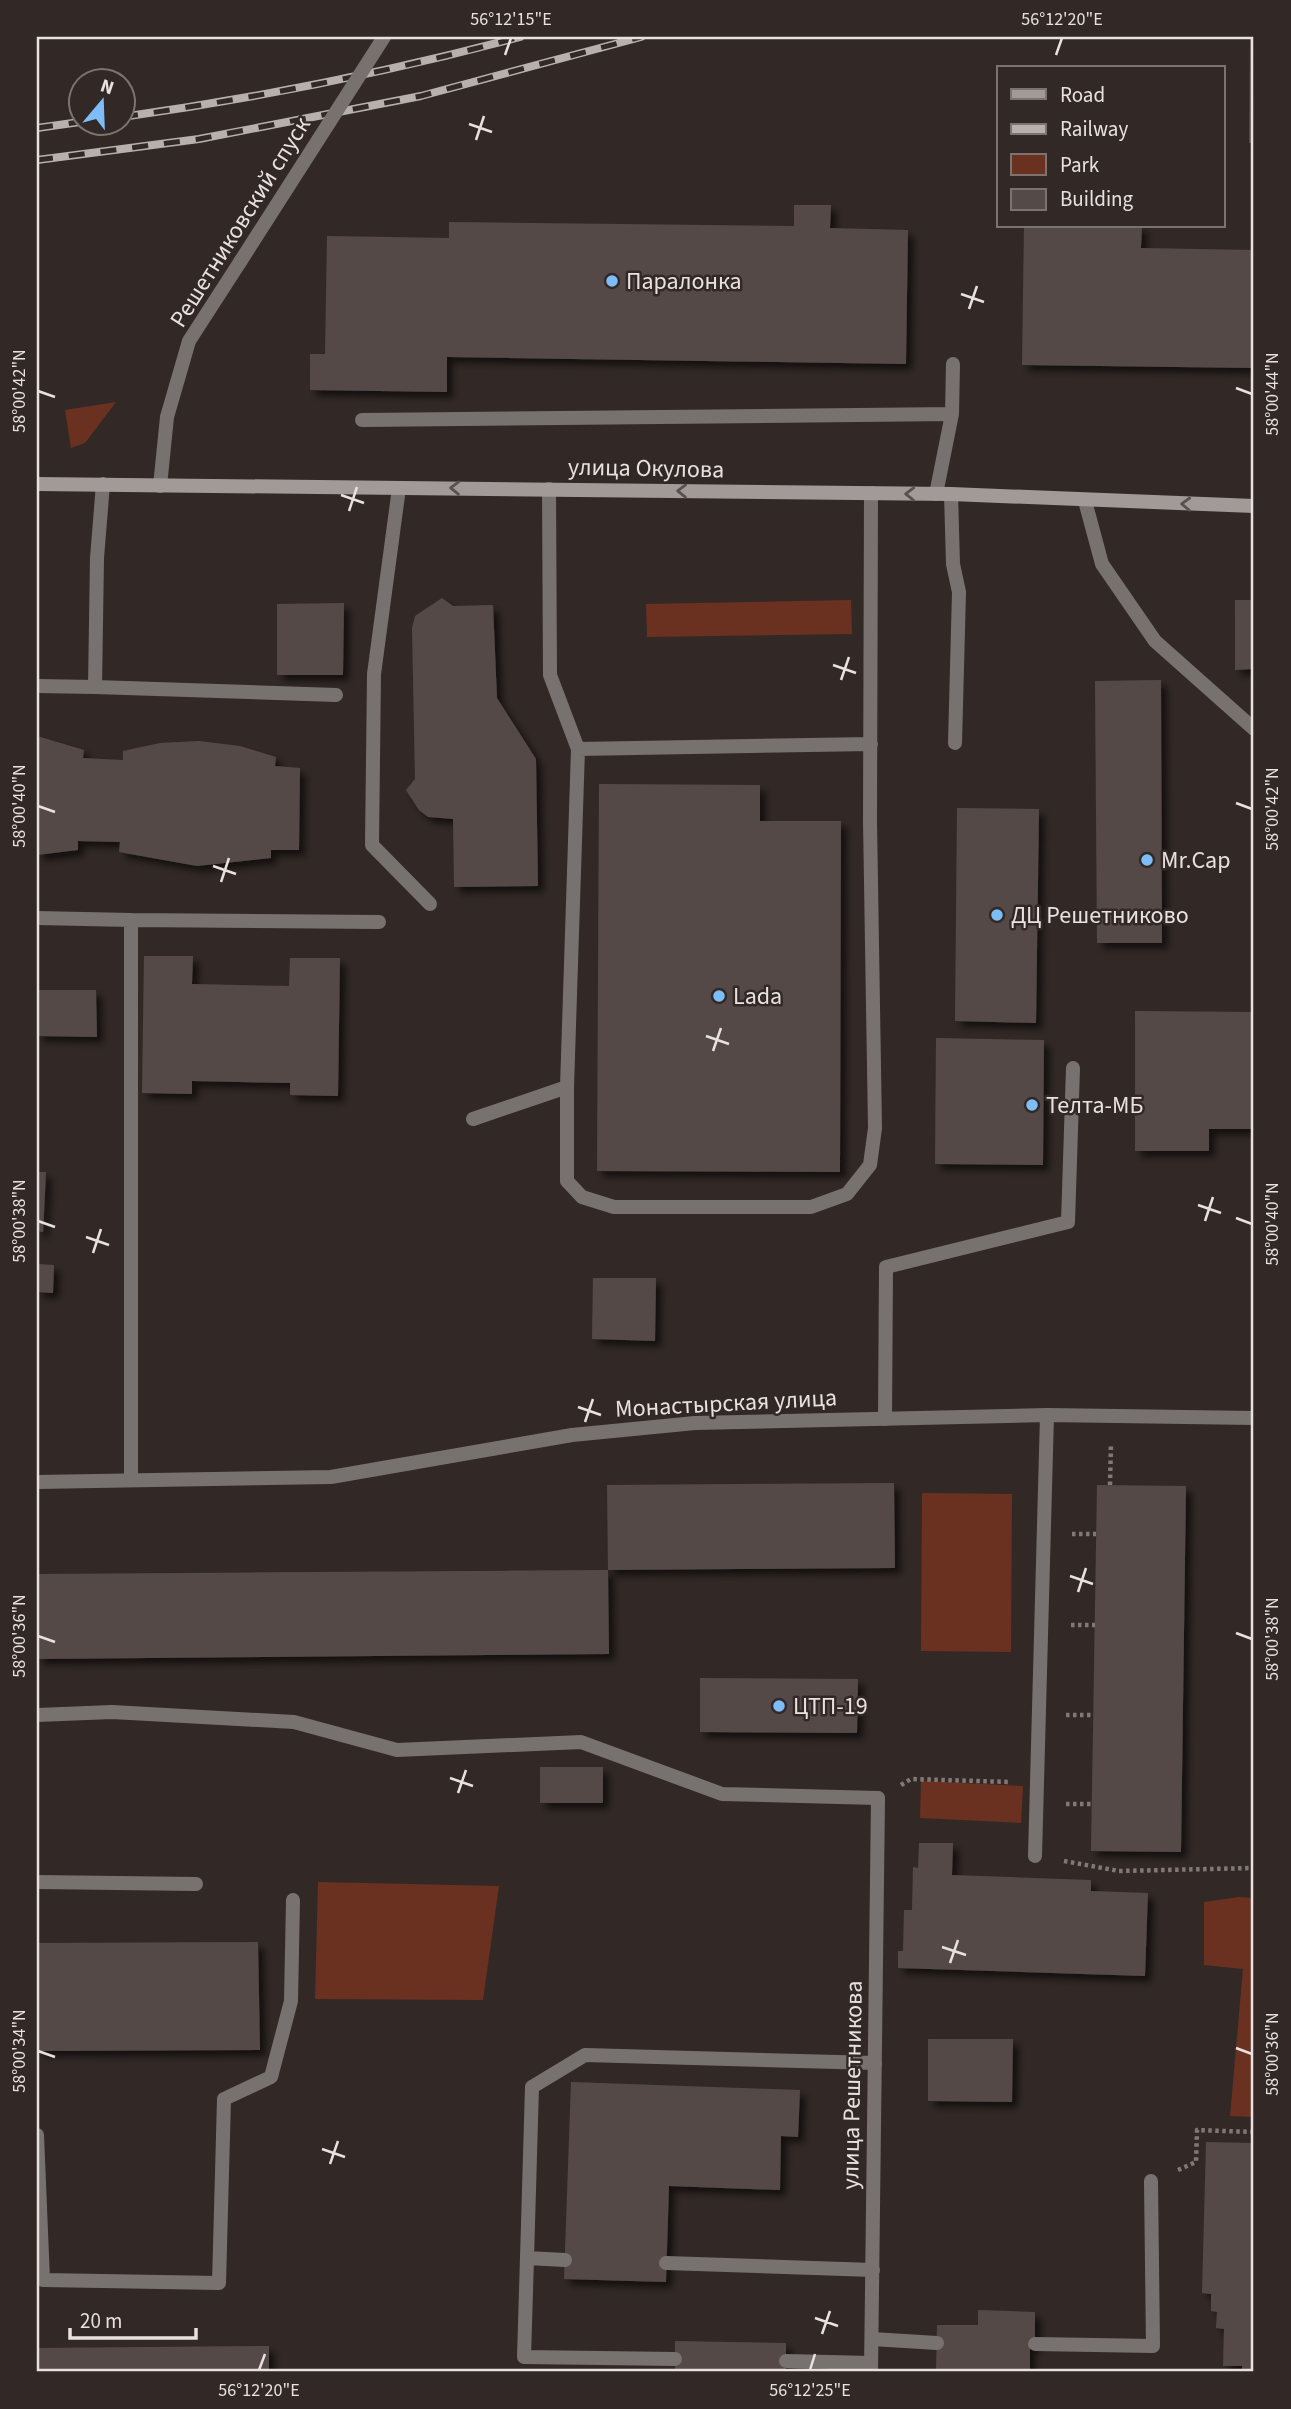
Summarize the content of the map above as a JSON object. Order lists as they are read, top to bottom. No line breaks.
{"streets":{"main road":["улица Окулова"],"street":["Решетниковский спуск","Монастырская улица","улица Решетникова"]},"crossings":[["Решетниковский спуск","улица Окулова"]],"one_way":["улица Окулова"],"places":["Паралонка","Mr.Cap","ДЦ Решетниково","Lada","Телта-МБ","ЦТП-19"],"legend":["Road","Railway","Park","Building"],"scale_bar":"20 m","north":"top","coordinates":["56°12'15\"E","56°12'20\"E","58°00'42\"N","58°00'44\"N","58°00'40\"N","58°00'38\"N","58°00'36\"N","58°00'34\"N","56°12'25\"E"]}
